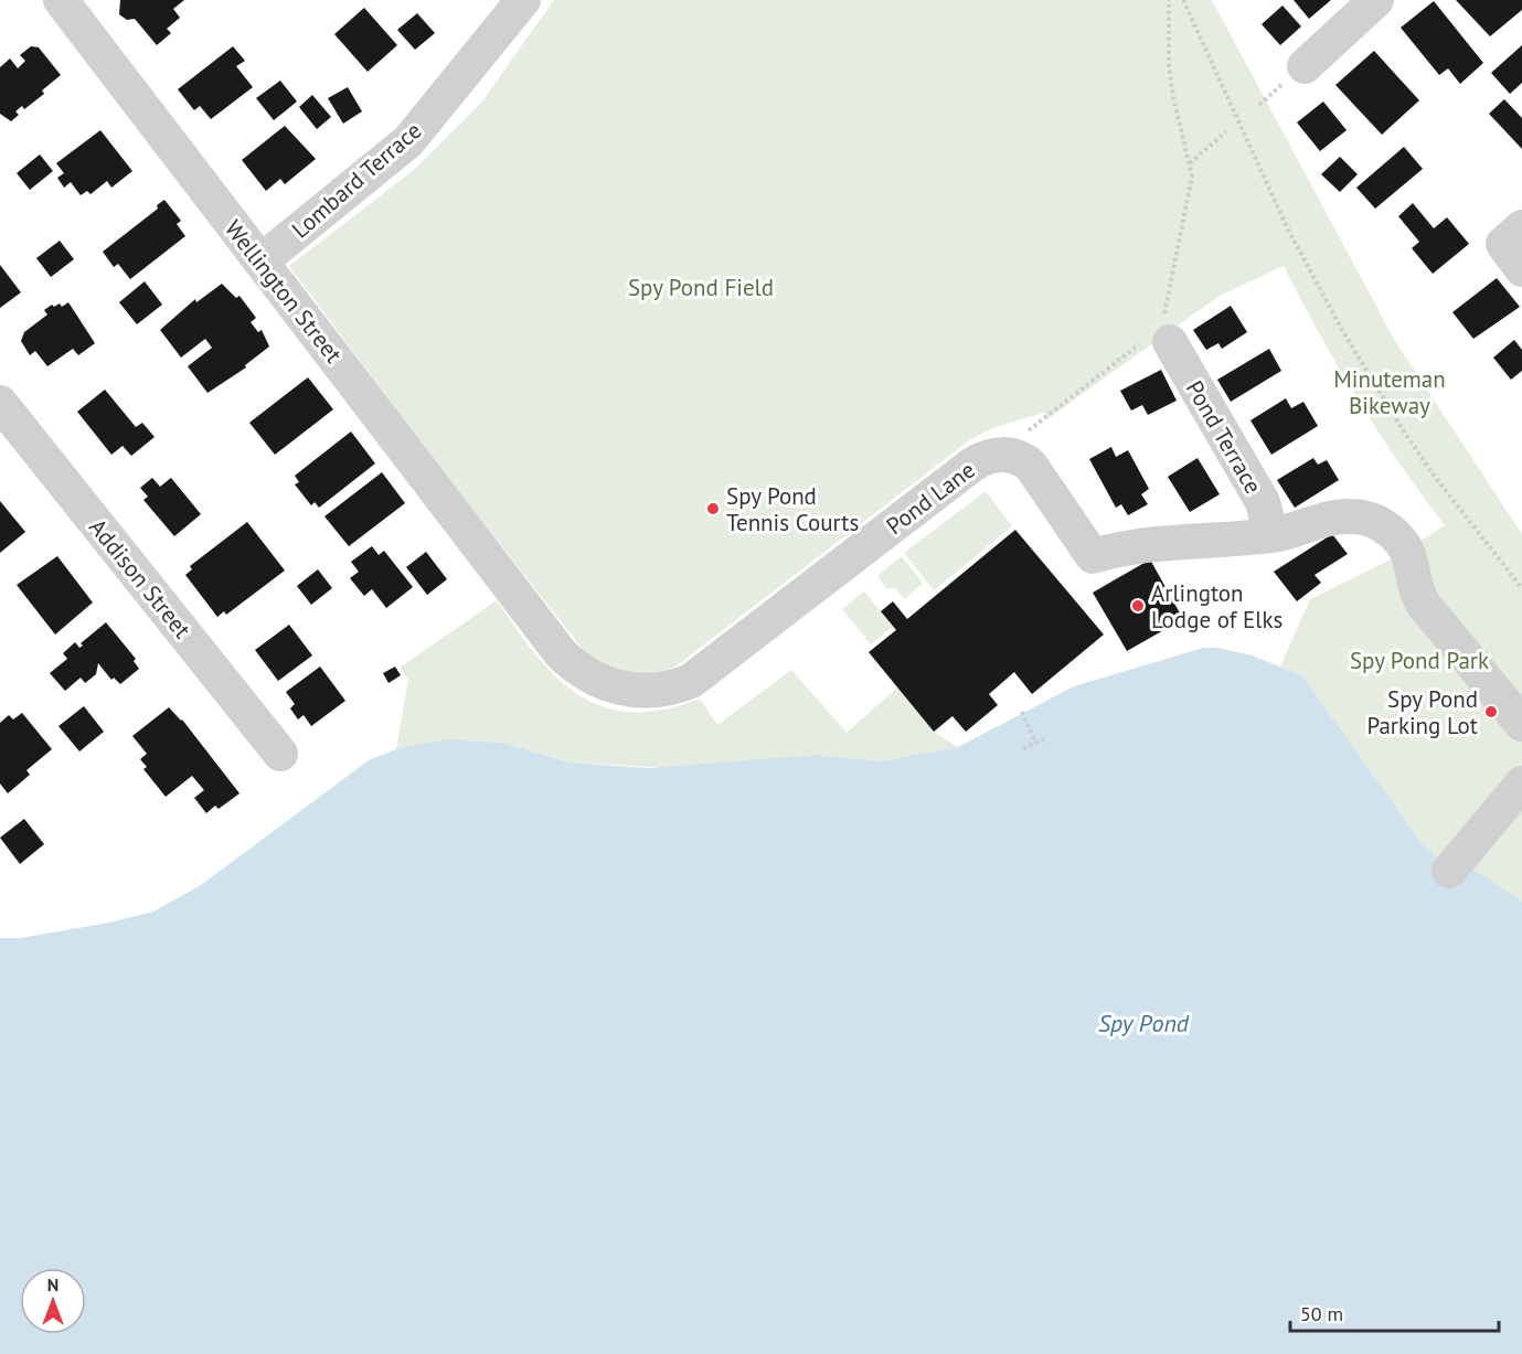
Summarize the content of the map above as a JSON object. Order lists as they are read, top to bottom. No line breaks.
{"streets":{"street":["Lombard Terrace","Wellington Street","Pond Terrace","Pond Lane","Addison Street"]},"crossings":[["Lombard Terrace","Wellington Street"],["Wellington Street","Pond Lane"]],"water":["Spy Pond"],"parks":["Spy Pond Field","Minuteman Bikeway","Spy Pond Park"],"places":["Spy Pond Tennis Courts","Arlington Lodge of Elks","Spy Pond Parking Lot"],"scale_bar":"50 m","north":"top"}
